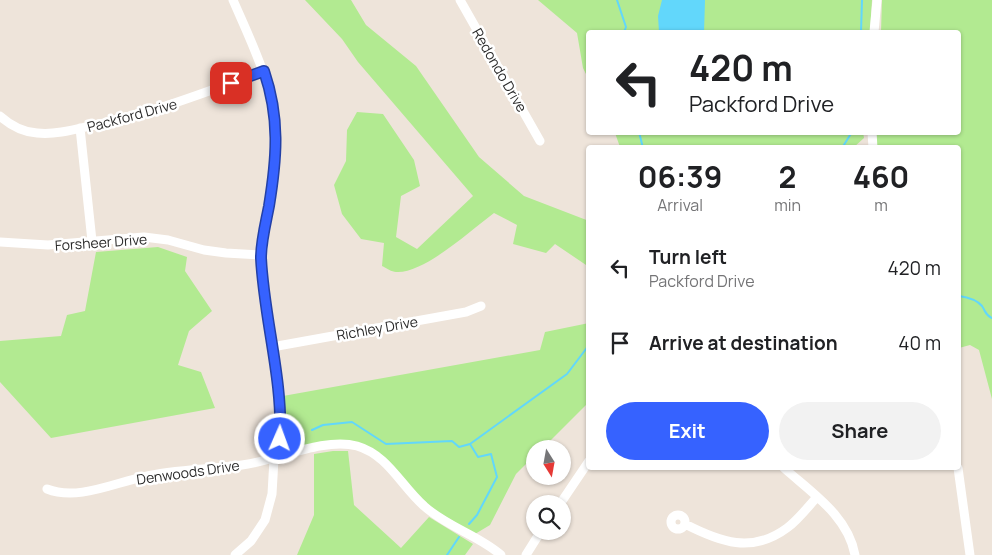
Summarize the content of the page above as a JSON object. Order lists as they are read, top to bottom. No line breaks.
{"streets":{"street":["Redondo Drive","Packford Drive","Forsheer Drive","Richley Drive","Denwoods Drive"]},"north":"bottom","page":{"turn":["420 m","Packford Drive"],"eta":["06:39","Arrival","2","min","460","m"],"list":[{"name":"Turn left","note":"Packford Drive","value":"420 m"},{"name":"Arrive at destination","value":"40 m"}],"buttons":["Exit","Share"]}}
